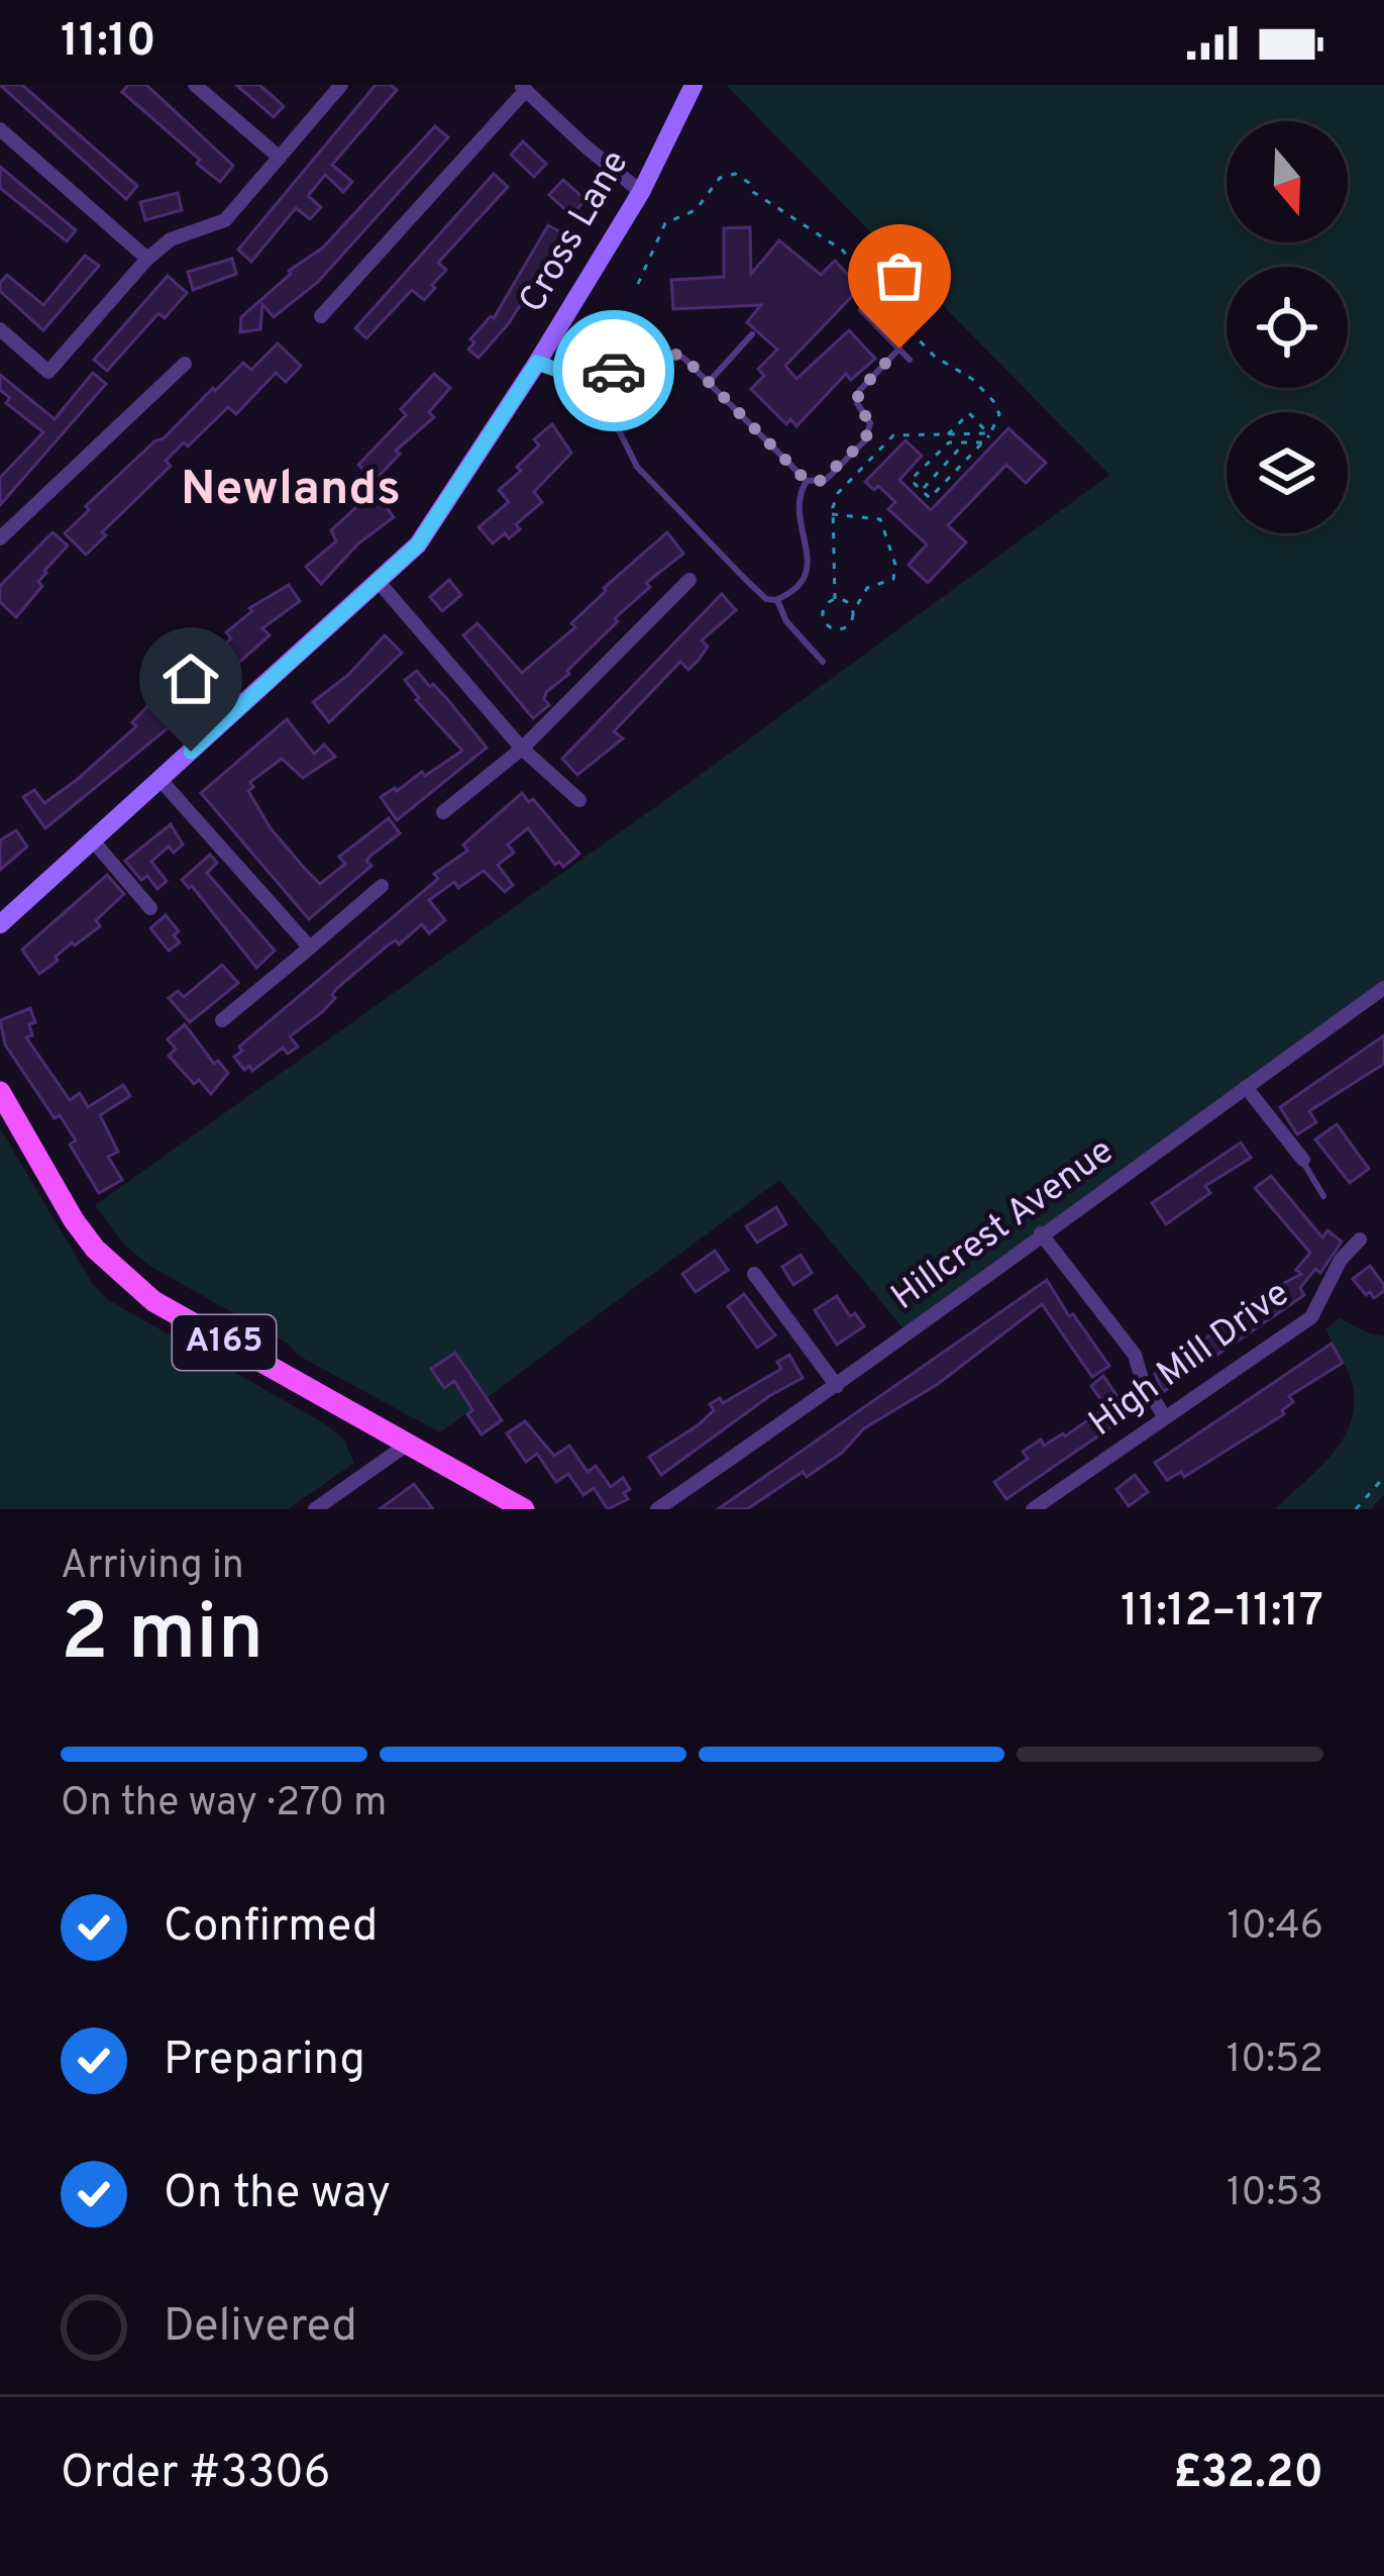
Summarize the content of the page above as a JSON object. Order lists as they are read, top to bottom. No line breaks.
{"streets":{"main road":["A165"],"street":["Cross Lane","Hillcrest Avenue","High Mill Drive"]},"districts":["Newlands"],"north":"bottom","page":{"status":"11:10","heading":["2 min","Arriving in","11:12–11:17"],"panel":["Order #3306","£32.20"],"bar":"On the way · 270 m","list":[["Confirmed","10:46"],["Preparing","10:52"],["On the way","10:53"],"Delivered"]}}
